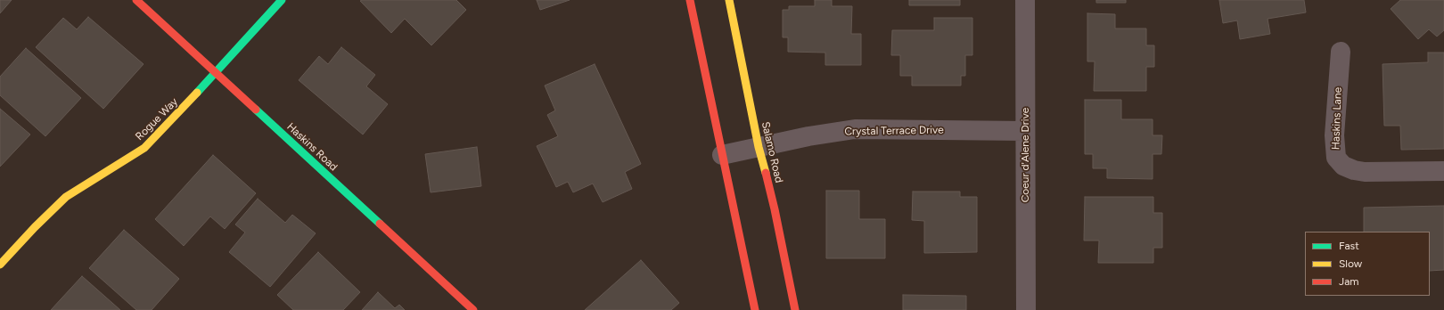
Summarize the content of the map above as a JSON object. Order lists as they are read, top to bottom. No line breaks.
{"streets":{"street":["Haskins Lane","Rogue Way","Crystal Terrace Drive","Haskins Road","Salamo Road","Coeur d'Alene Drive"]},"crossings":[["Rogue Way","Haskins Road"],["Crystal Terrace Drive","Salamo Road"],["Crystal Terrace Drive","Coeur d'Alene Drive"]],"legend":["Fast","Slow","Jam"]}
